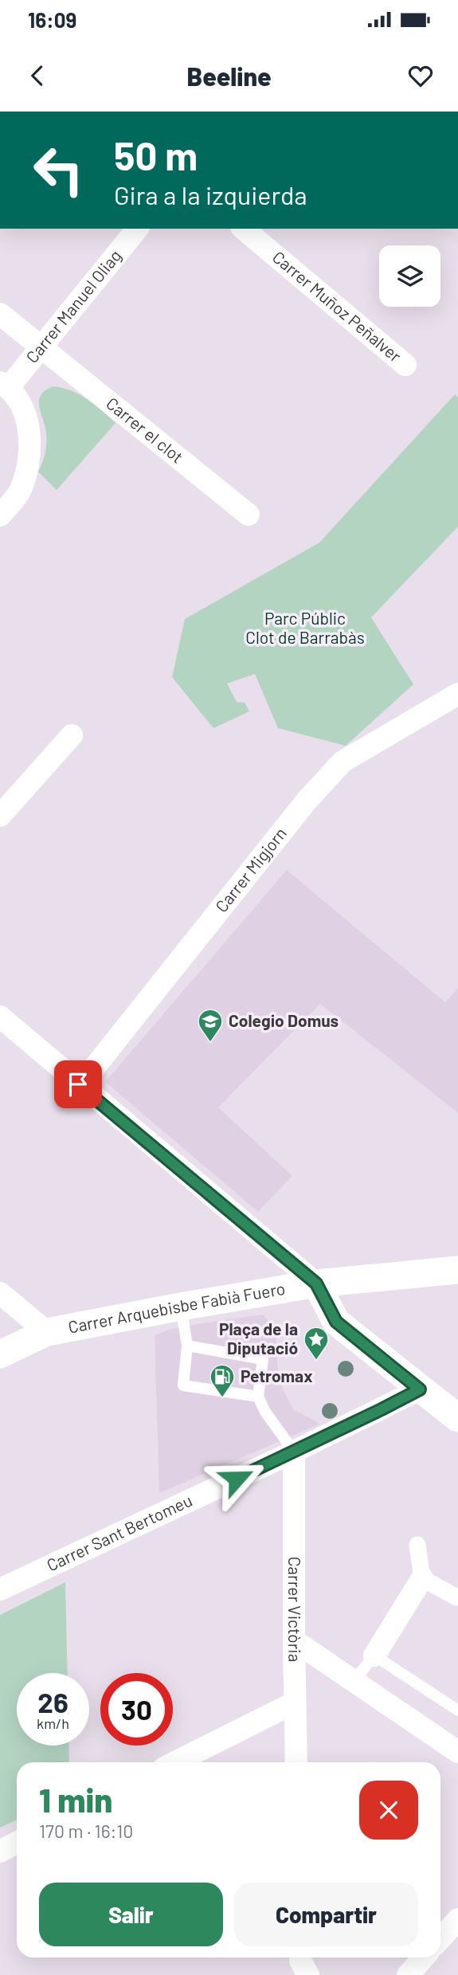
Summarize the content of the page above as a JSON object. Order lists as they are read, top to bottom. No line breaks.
{"streets":{"street":["Carrer Manuel Oliag","Carrer Muñoz Peñalver","Carrer el clot","Carrer Migjorn","Carrer Arquebisbe Fabià Fuero","Carrer Sant Bertomeu","Carrer Victòria"]},"crossings":[["Carrer Manuel Oliag","Carrer el clot"],["Carrer Sant Bertomeu","Carrer Victòria"]],"parks":["Parc Públic Clot de Barrabàs"],"places":{"school or university":["Colegio Domus"],"place":["Plaça de la Diputació"],"fuel station":["Petromax"]},"page":{"status":"16:09","header":"Beeline","turn":["50 m","Gira a la izquierda"],"speed":"26 km/h","limit":"30","heading":["1 min","170 m · 16:10"],"buttons":["Salir","Compartir"]}}
